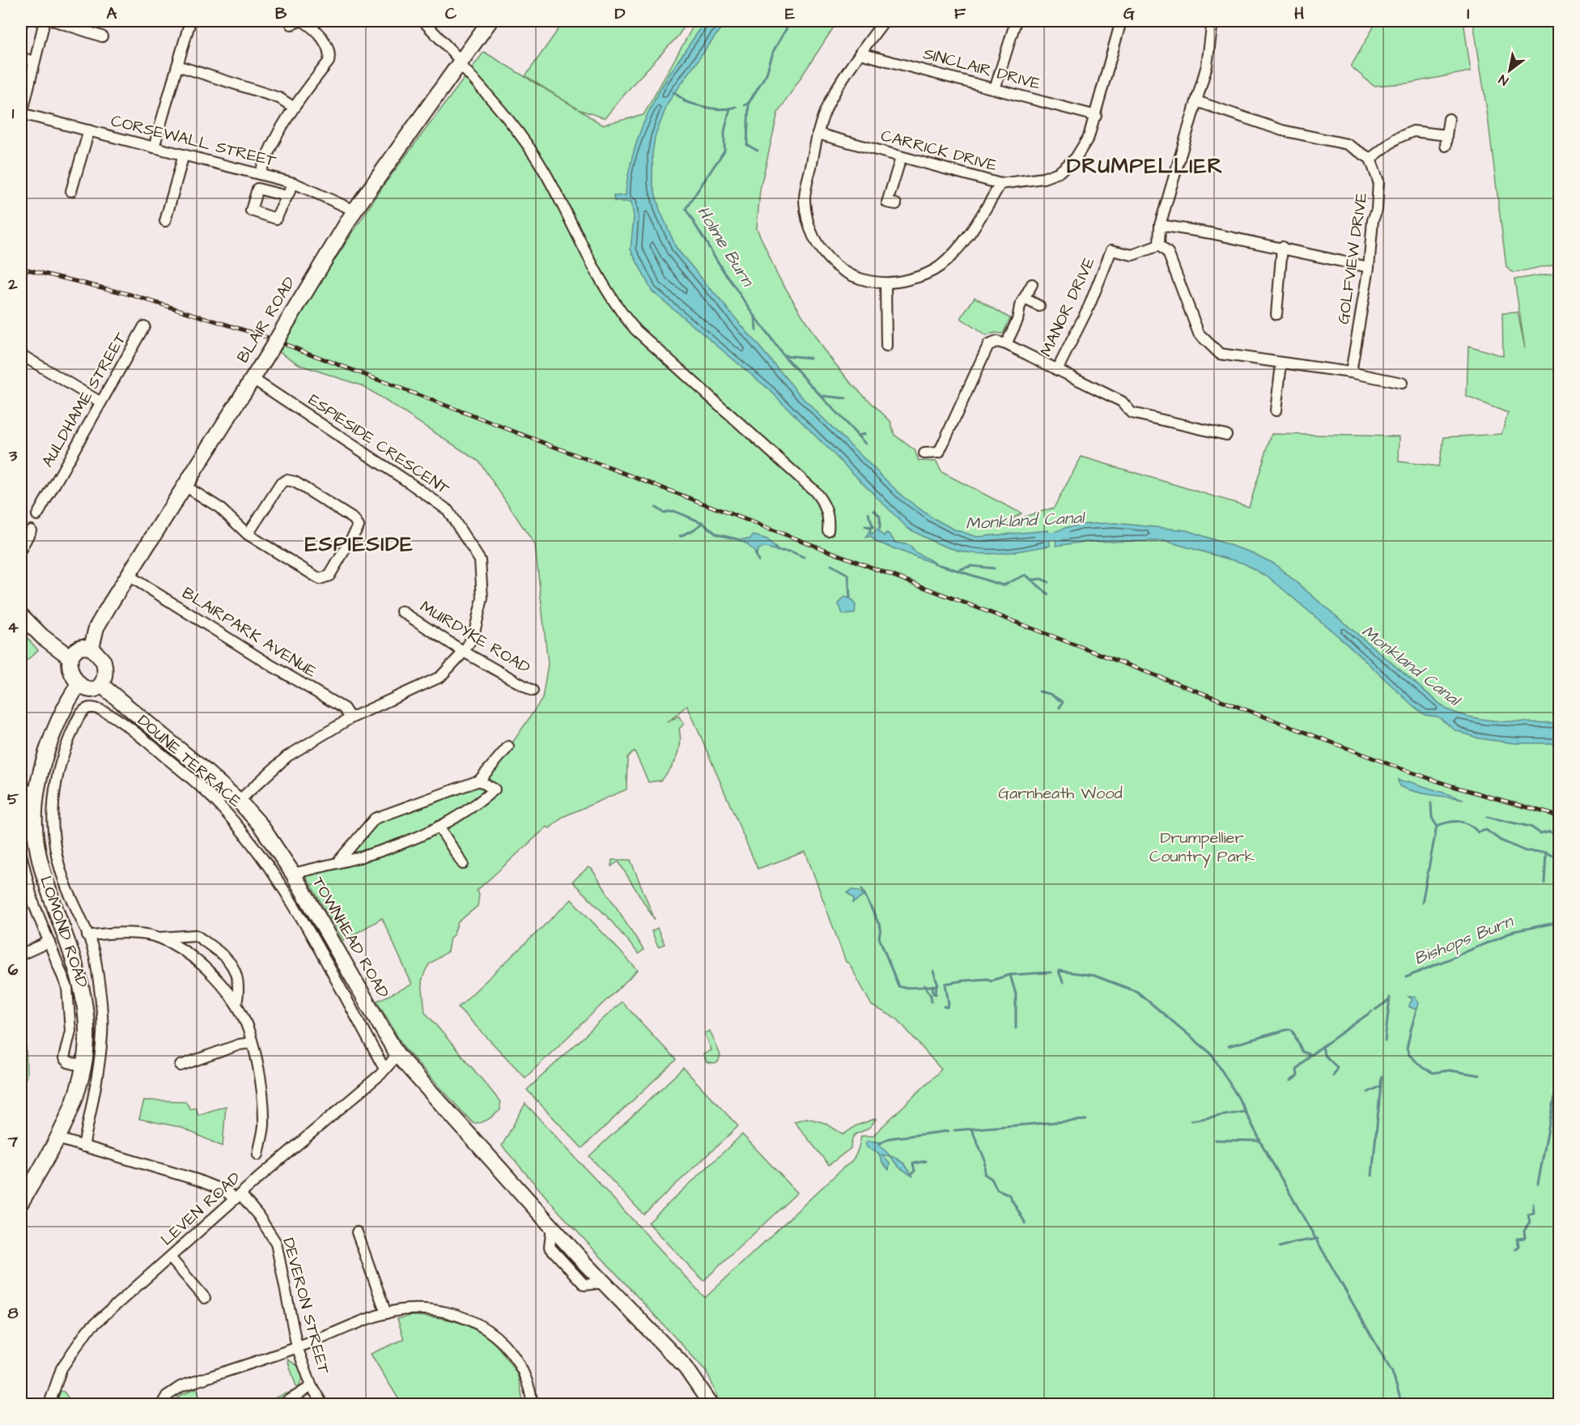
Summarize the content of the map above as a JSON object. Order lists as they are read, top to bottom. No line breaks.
{"streets":{"street":["SINCLAIR DRIVE","CORSEWALL STREET","CARRICK DRIVE","GOLFVIEW DRIVE","MANOR DRIVE","BLAIR ROAD","AULDHAME STREET","ESPIESIDE CRESCENT","BLAIRPARK AVENUE","MUIRDYKE ROAD","DOUNE TERRACE","LOMOND ROAD","TOWNHEAD ROAD","LEVEN ROAD","DEVERON STREET"]},"crossings":[["SINCLAIR DRIVE","CARRICK DRIVE"],["CORSEWALL STREET","BLAIR ROAD"],["BLAIR ROAD","ESPIESIDE CRESCENT"],["BLAIR ROAD","BLAIRPARK AVENUE"],["BLAIR ROAD","LOMOND ROAD"],["BLAIR ROAD","TOWNHEAD ROAD"],["ESPIESIDE CRESCENT","BLAIRPARK AVENUE"],["ESPIESIDE CRESCENT","MUIRDYKE ROAD"],["ESPIESIDE CRESCENT","TOWNHEAD ROAD"],["DOUNE TERRACE","LOMOND ROAD"],["DOUNE TERRACE","LEVEN ROAD"],["LOMOND ROAD","TOWNHEAD ROAD"],["LOMOND ROAD","DEVERON STREET"],["TOWNHEAD ROAD","LEVEN ROAD"],["LEVEN ROAD","DEVERON STREET"]],"districts":["DRUMPELLIER","ESPIESIDE"],"water":["Holme Burn","Monkland Canal","Bishops Burn"],"parks":["Garnheath Wood","Drumpellier Country Park"],"north":"bottom left","grid":{"columns":["A","B","C","D","E","F","G","H","I"],"rows":["1","2","3","4","5","6","7","8"]}}
